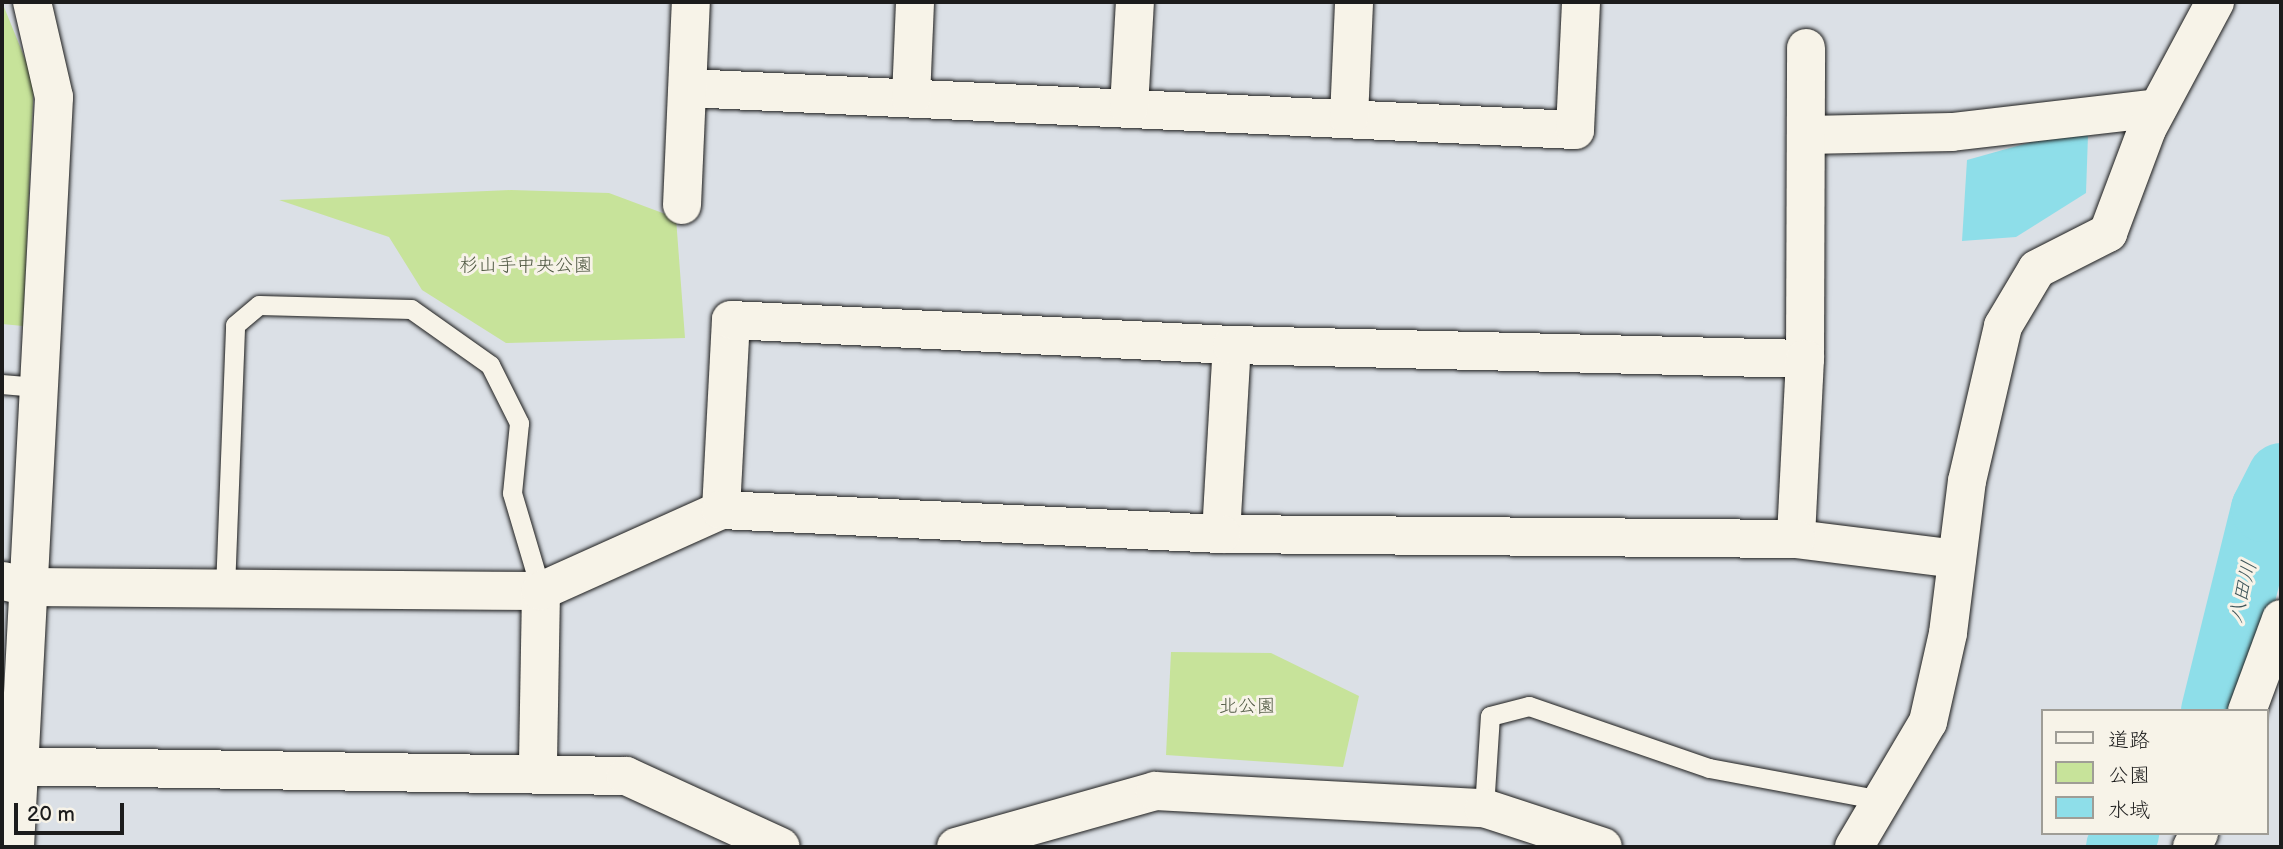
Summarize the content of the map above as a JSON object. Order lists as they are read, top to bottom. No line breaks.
{"water":["八田川"],"parks":["杉山手中央公園","北公園"],"legend":["道路","公園","水域"],"scale_bar":"20 m"}
